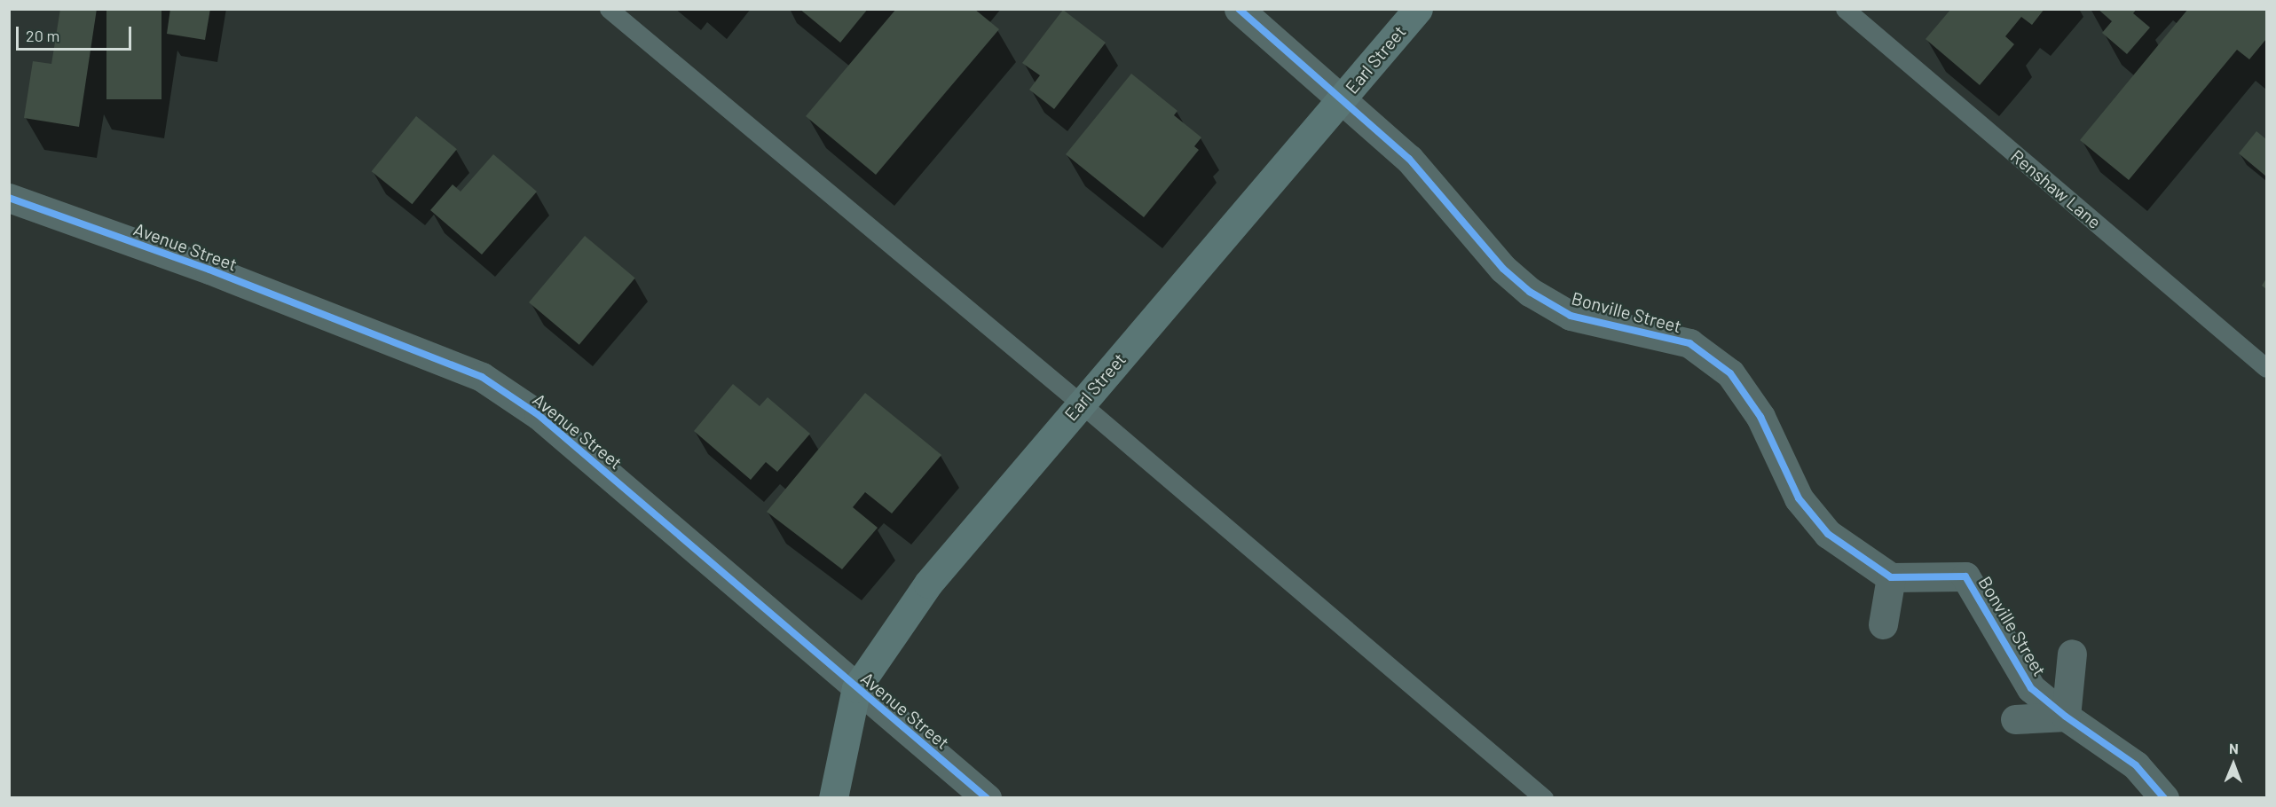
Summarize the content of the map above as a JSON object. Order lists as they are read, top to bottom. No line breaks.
{"streets":{"street":["Earl Street","Avenue Street","Bonville Street"],"lane":["Renshaw Lane"]},"crossings":[["Earl Street","Avenue Street"],["Earl Street","Bonville Street"]],"scale_bar":"20 m","north":"top"}
